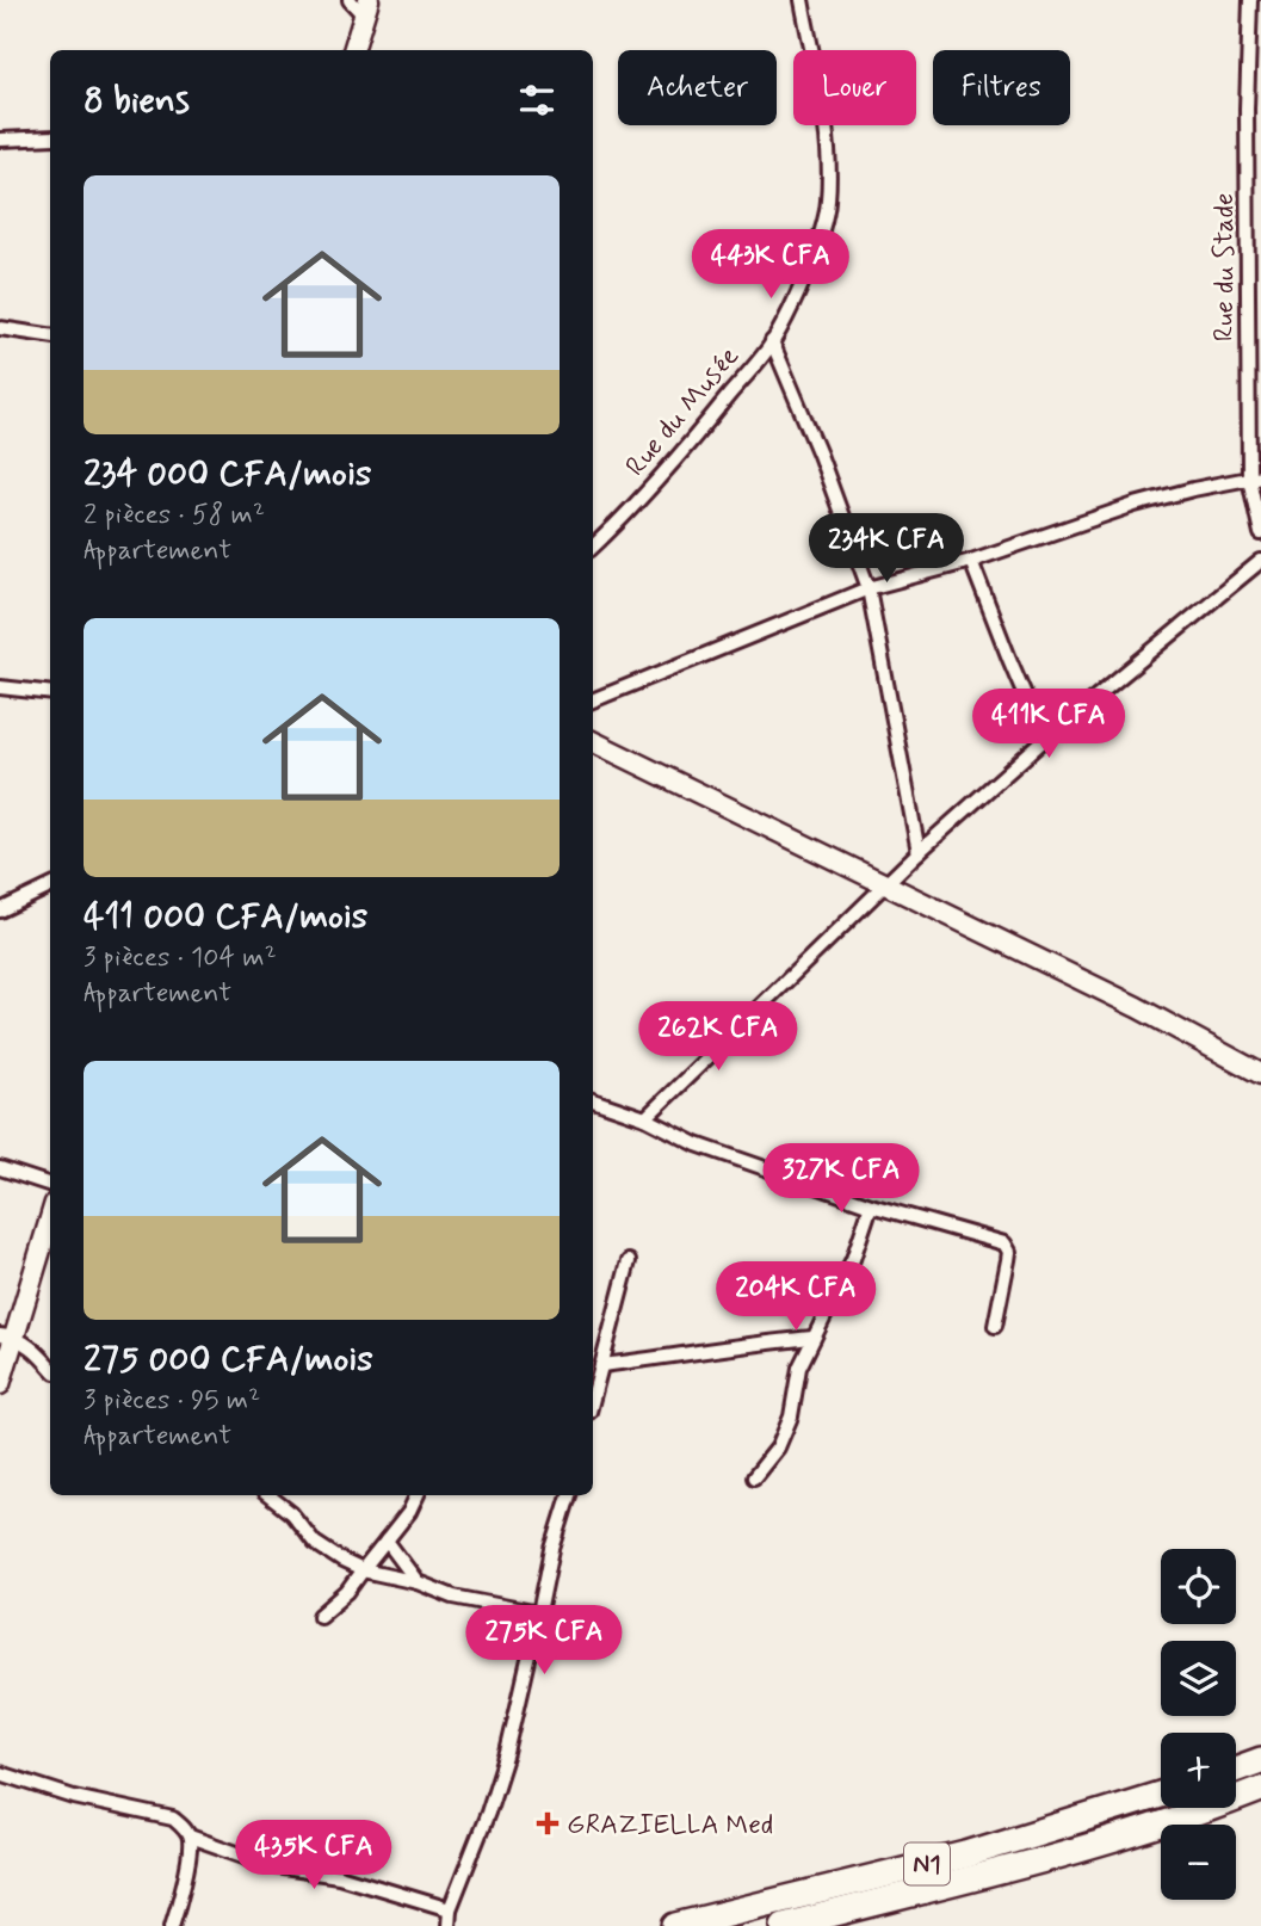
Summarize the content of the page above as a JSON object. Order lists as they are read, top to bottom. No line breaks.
{"streets":{"highway":["N1"],"street":["Rue du Stade","Rue du Musée"]},"places":{"health":["GRAZIELLA Med"]},"page":{"chip":["Acheter","Louer","Filtres"],"heading":"8 biens","list":[{"name":"234 000 CFA/mois","note":"2 pièces · 58 m² · Appartement"},{"name":"411 000 CFA/mois","note":"3 pièces · 104 m² · Appartement"},{"name":"275 000 CFA/mois","note":"3 pièces · 95 m² · Appartement"}],"price":["443K CFA","234K CFA","411K CFA","262K CFA","327K CFA","204K CFA","275K CFA","435K CFA"],"map_buttons":["+","−"]}}
